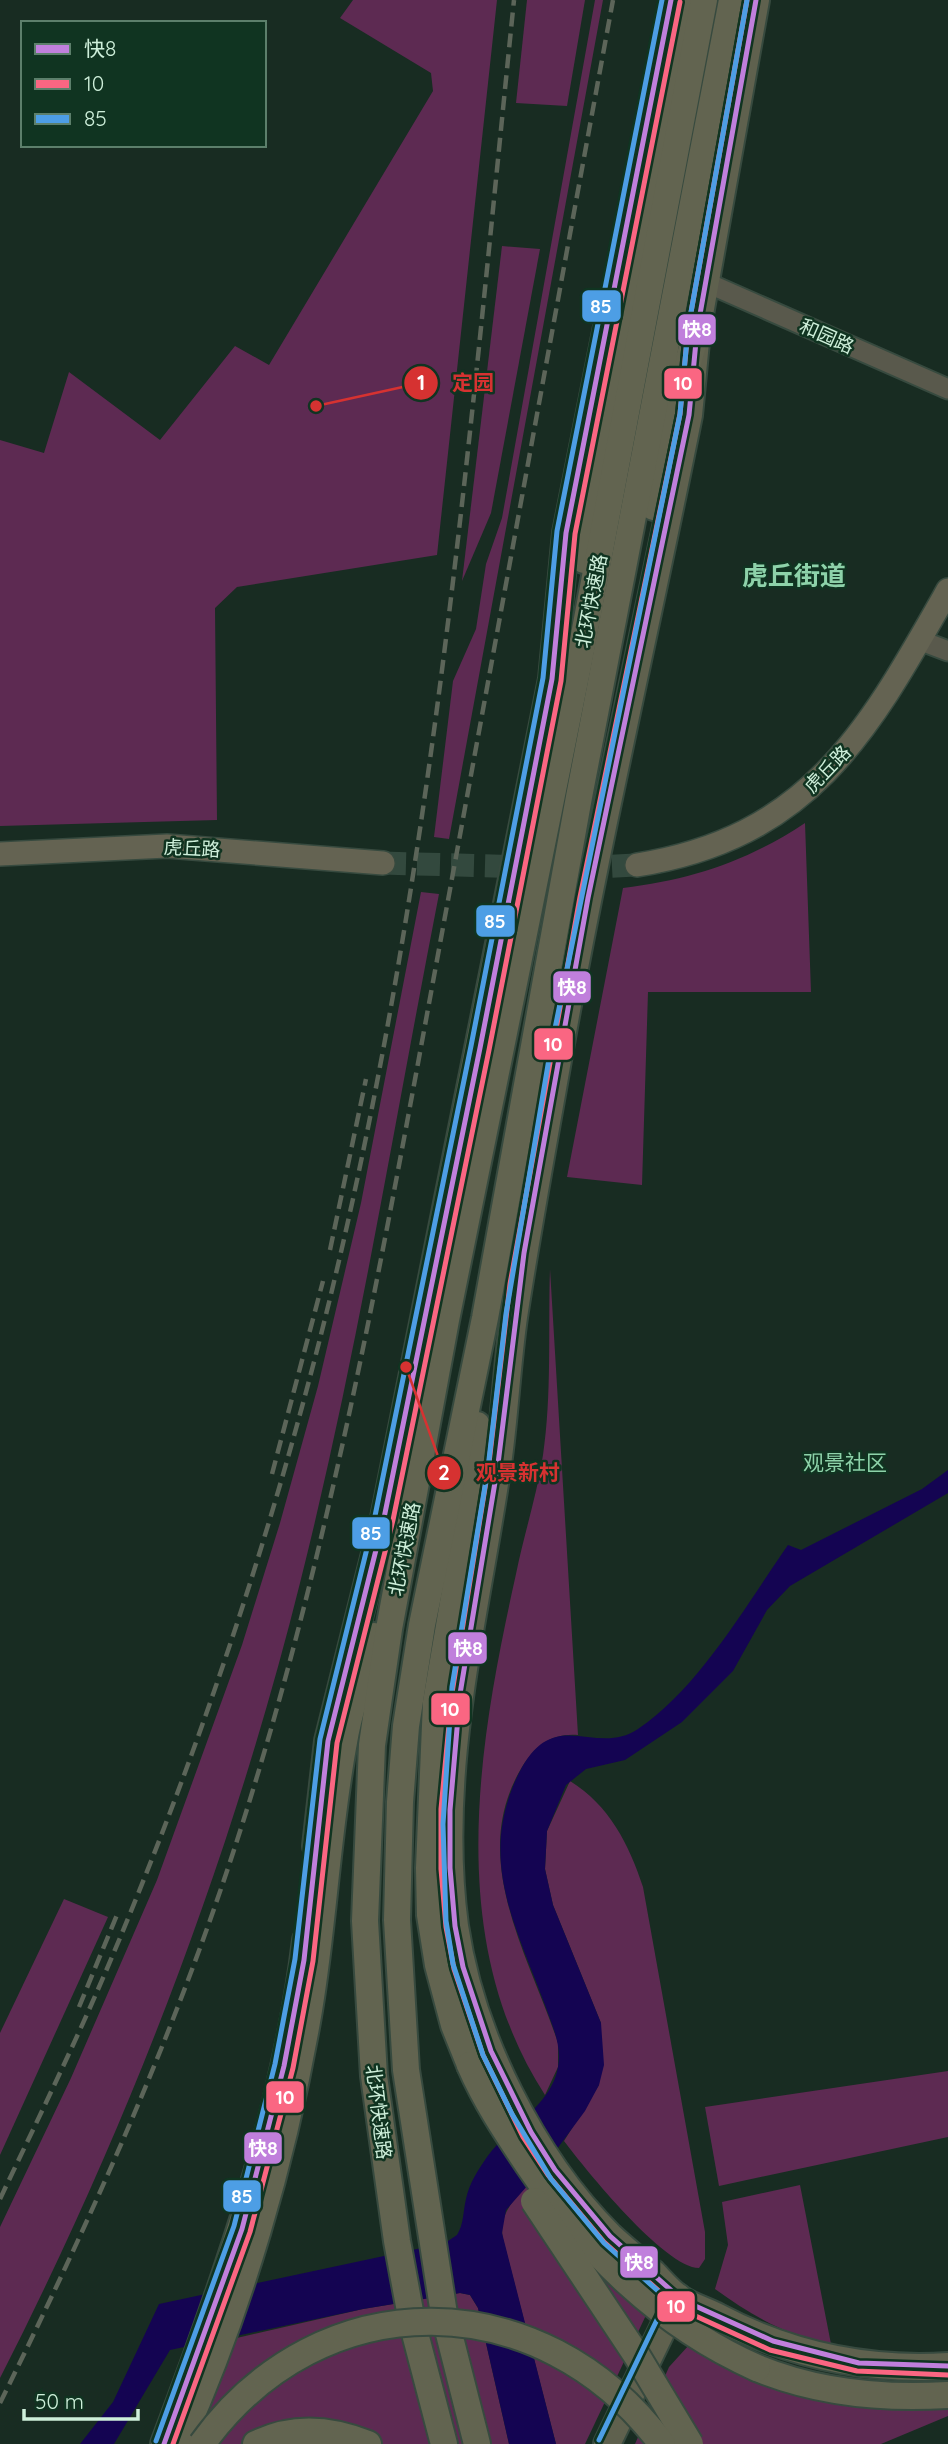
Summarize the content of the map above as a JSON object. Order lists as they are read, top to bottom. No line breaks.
{"streets":{"highway":["北环快速路"],"main road":["虎丘路"],"street":["和园路"]},"districts":["虎丘街道","观景社区"],"places":["定园","观景新村"],"lines":["transit line 快8","transit line 10","transit line 85"],"legend":["快8","10","85"],"scale_bar":"50 m"}
